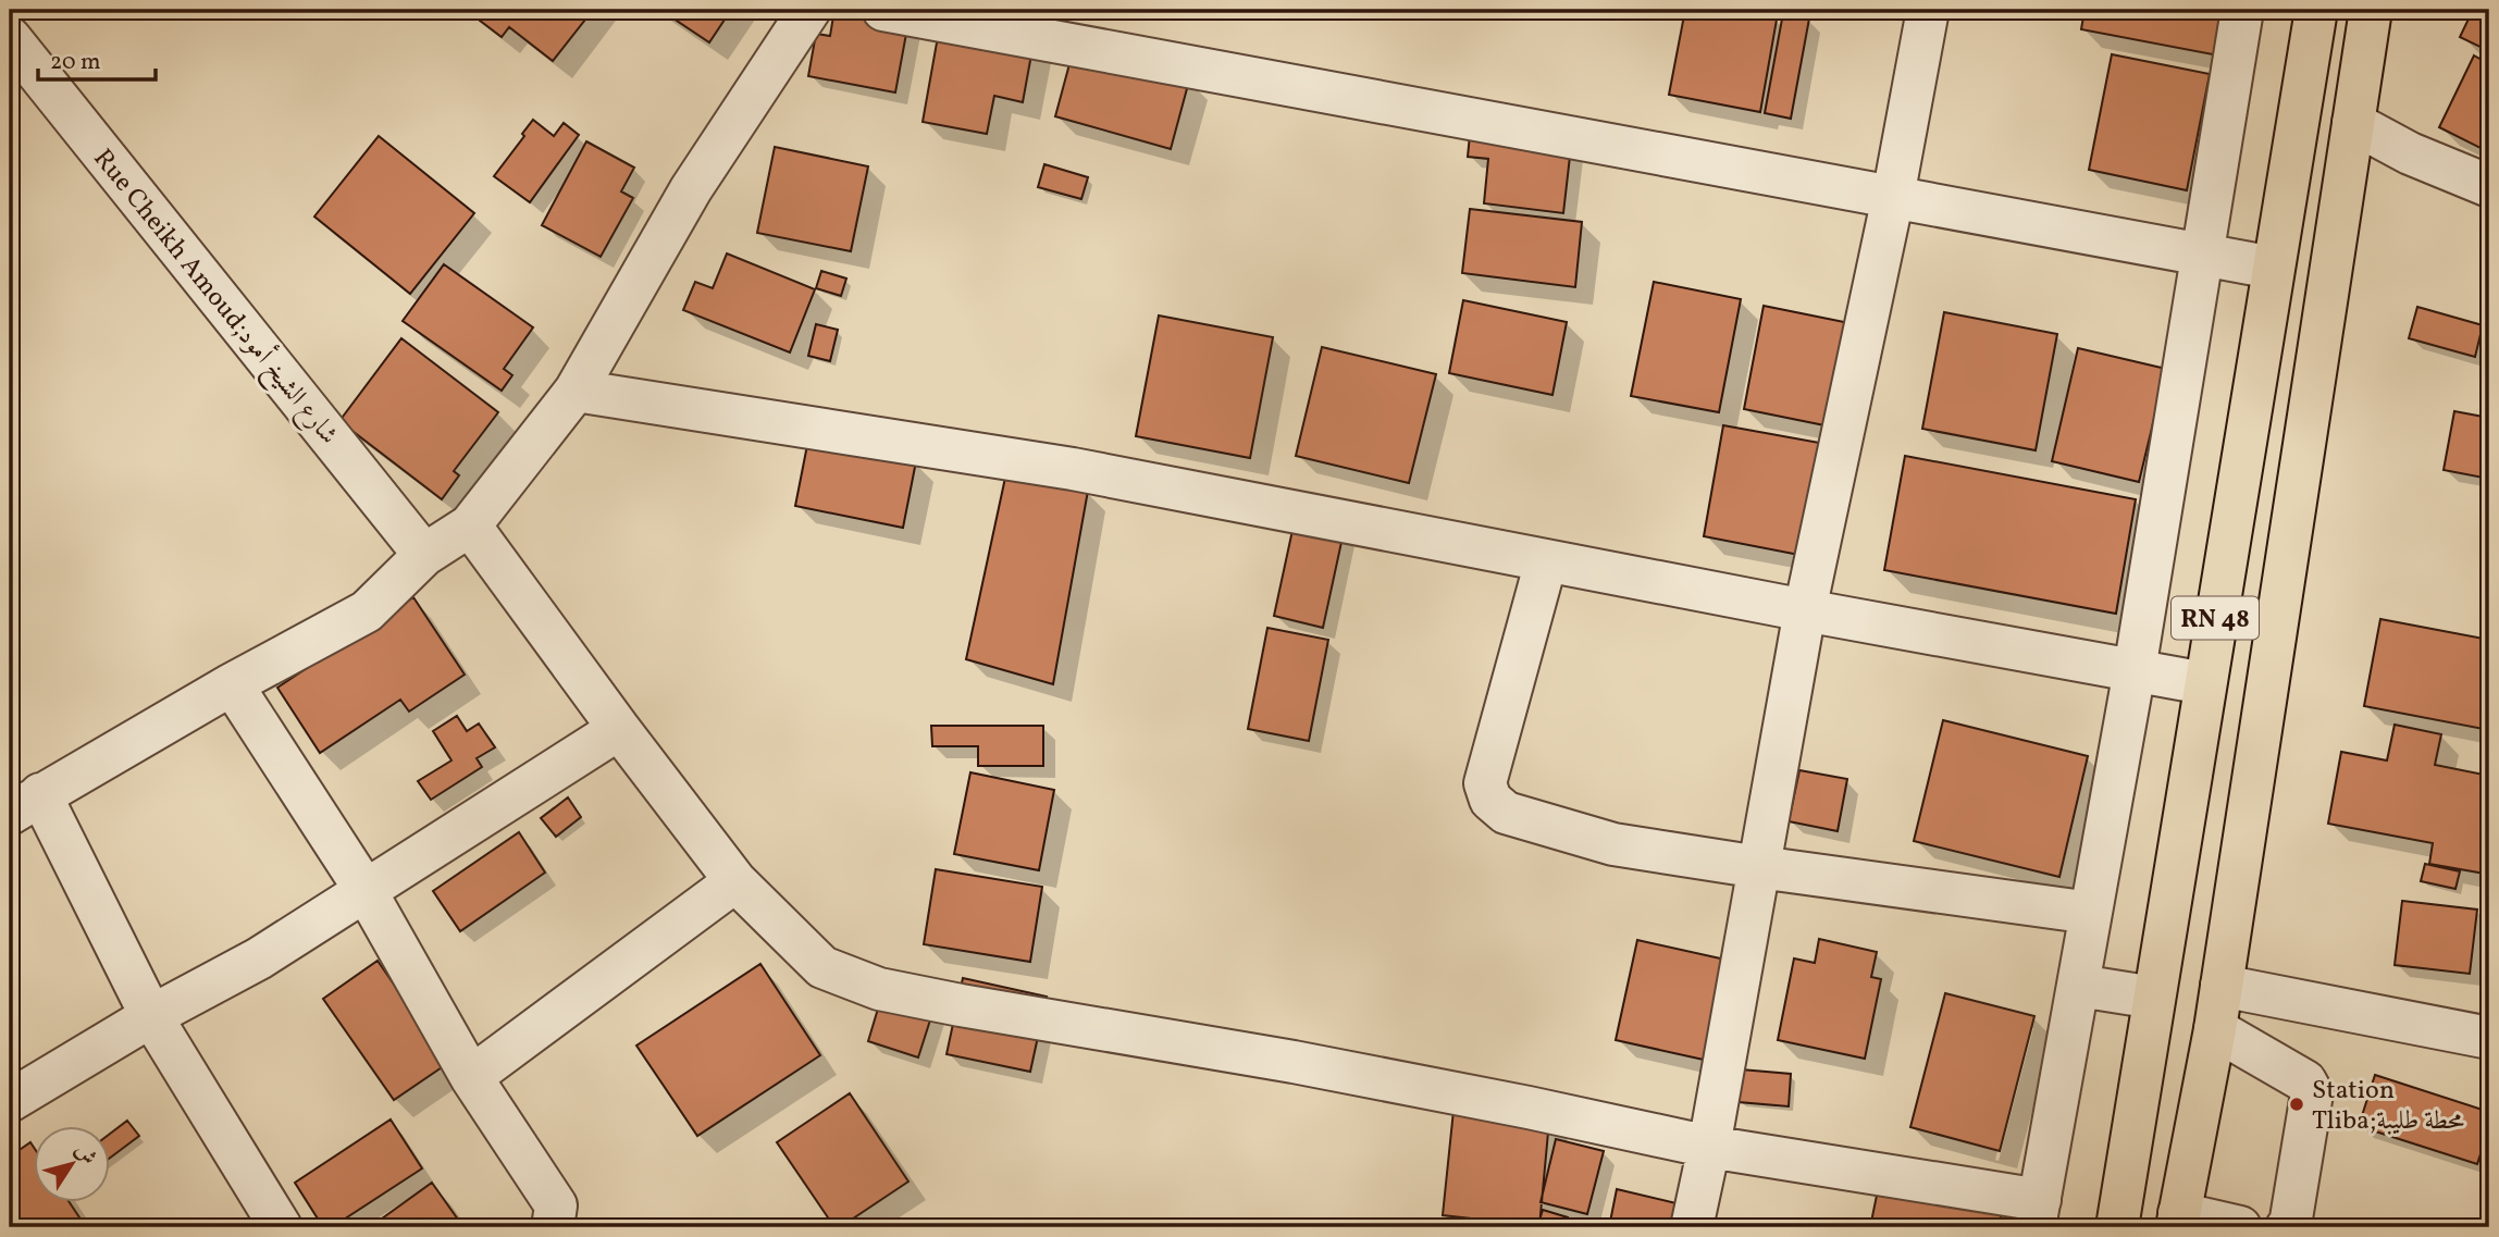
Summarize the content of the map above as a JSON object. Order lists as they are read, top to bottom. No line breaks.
{"streets":{"highway":["RN 48"],"street":["Rue Cheikh Amoud;شارع الشيخ أمود"]},"places":["Station Tliba;محطة طليبة"],"scale_bar":"20 m","north":"top right"}
